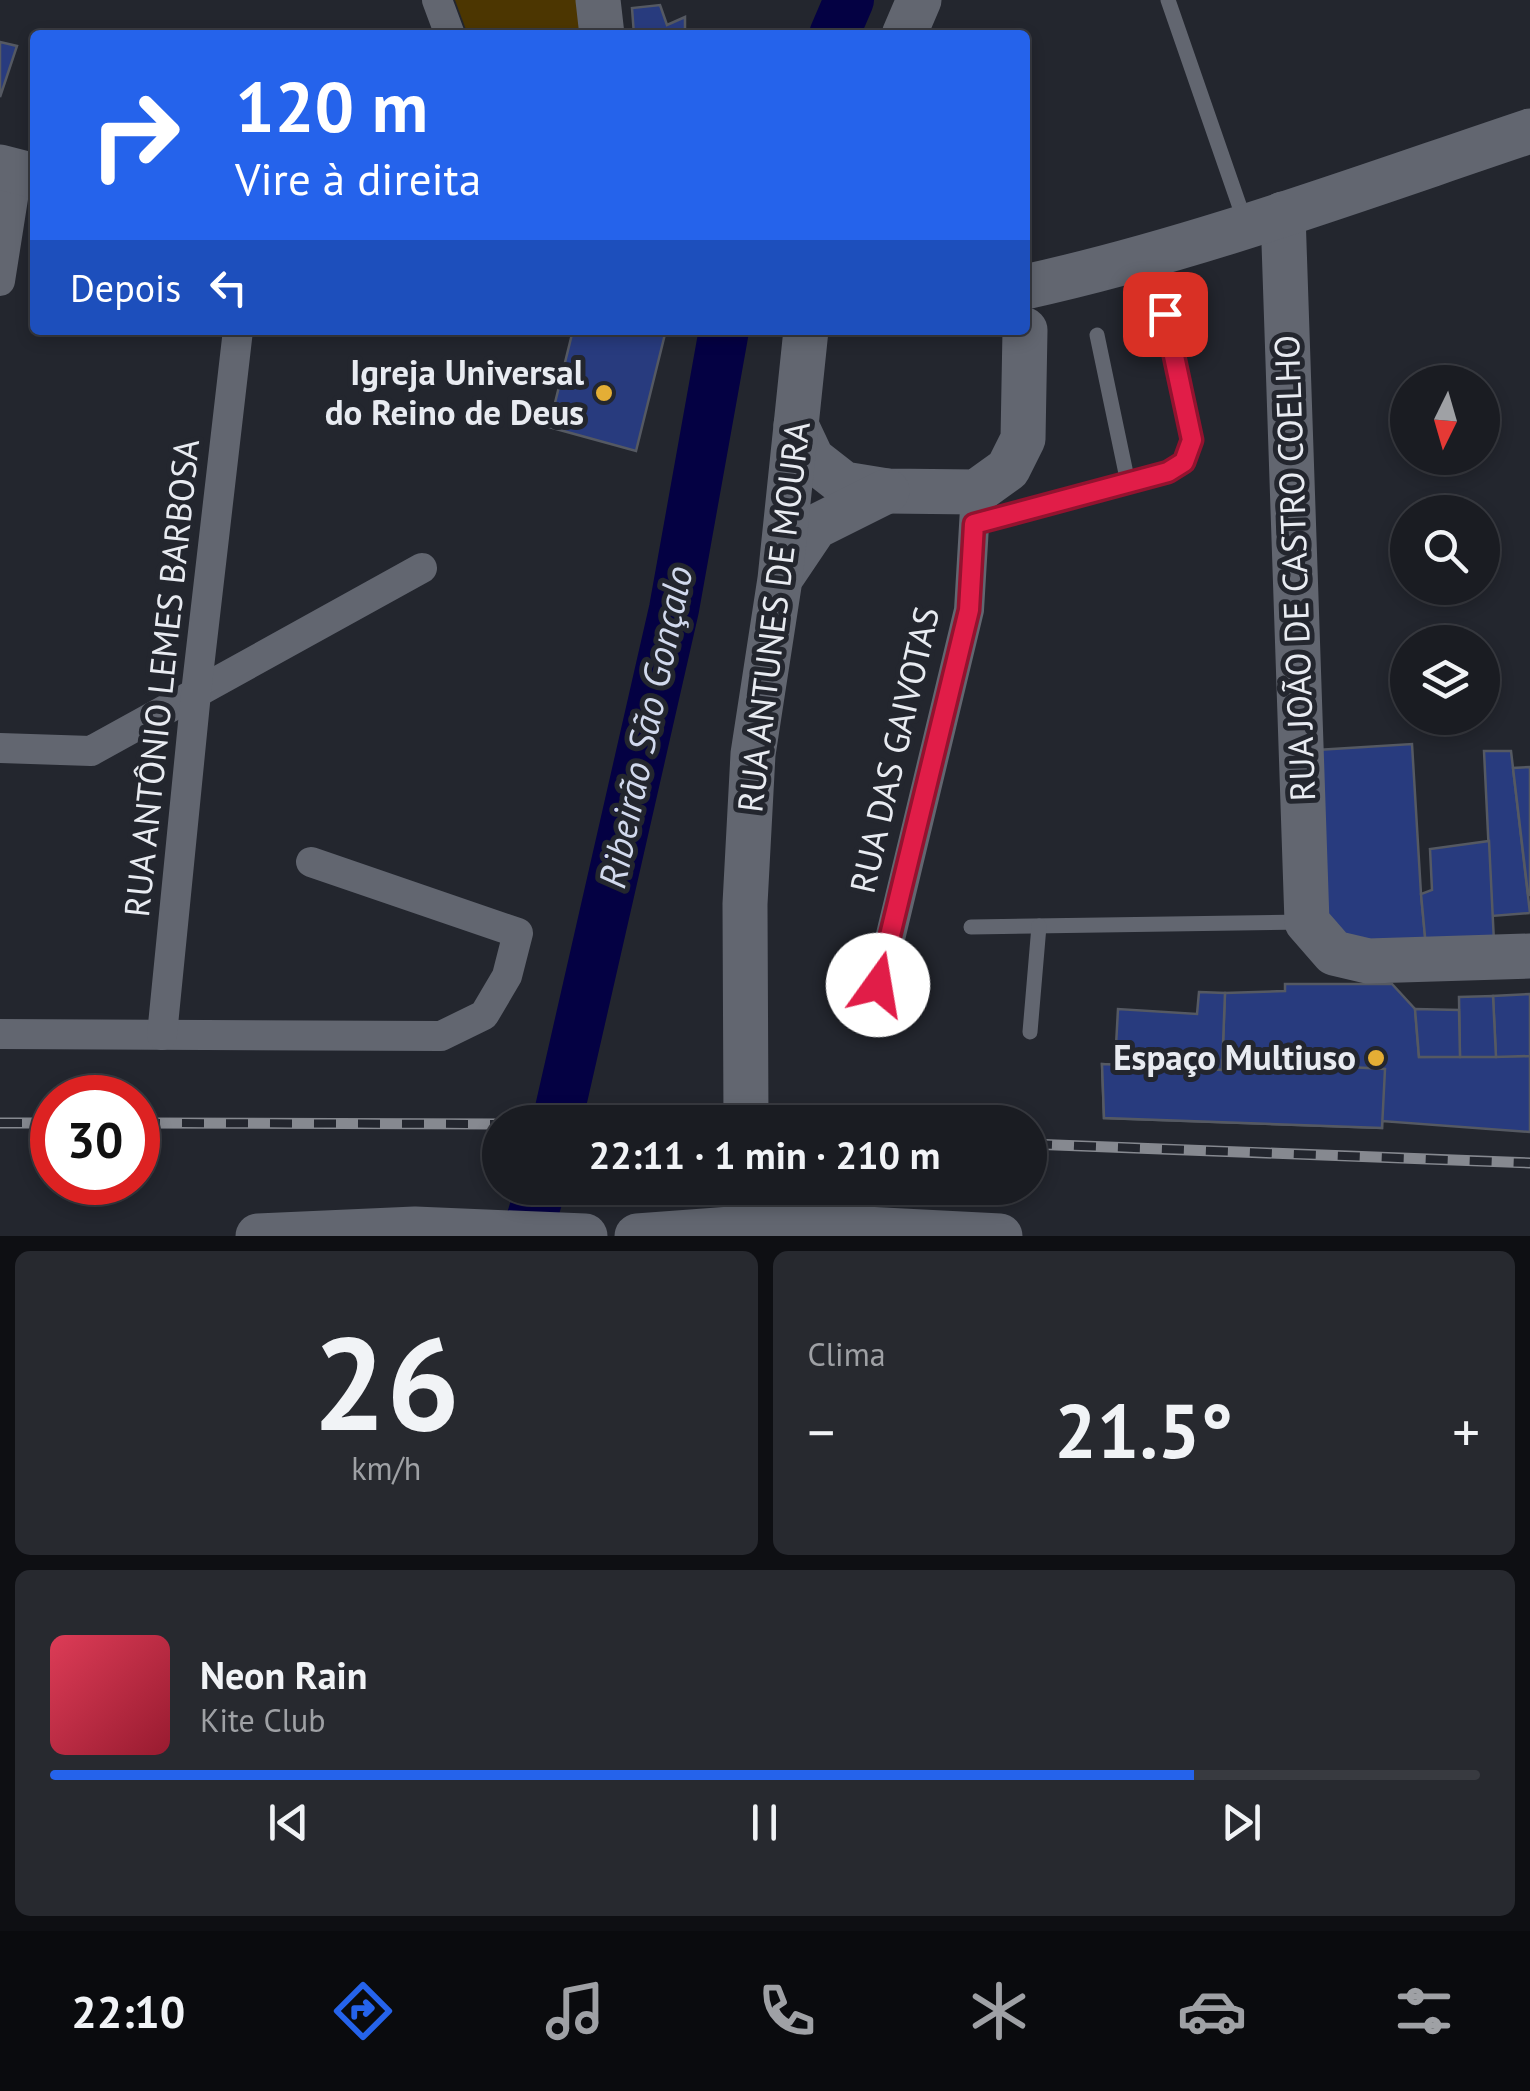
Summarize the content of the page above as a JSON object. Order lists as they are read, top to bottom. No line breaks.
{"streets":{"street":["RUA JOÃO DE CASTRO COELHO","RUA ANTUNES DE MOURA","RUA ANTÔNIO LEMES BARBOSA","RUA DAS GAIVOTAS"]},"water":["Ribeirão São Gonçalo"],"places":["Igreja Universal do Reino de Deus","Espaço Multiuso"],"north":"bottom","page":{"turn":["120 m","Vire à direita"],"then":"Depois","limit":"30","trip":"22:11 · 1 min · 210 m","tile":[["26","km/h"],"Clima"],"heat":["−","21.5°","+"],"song":["Neon Rain","Kite Club"],"tabs":"22:10"}}
